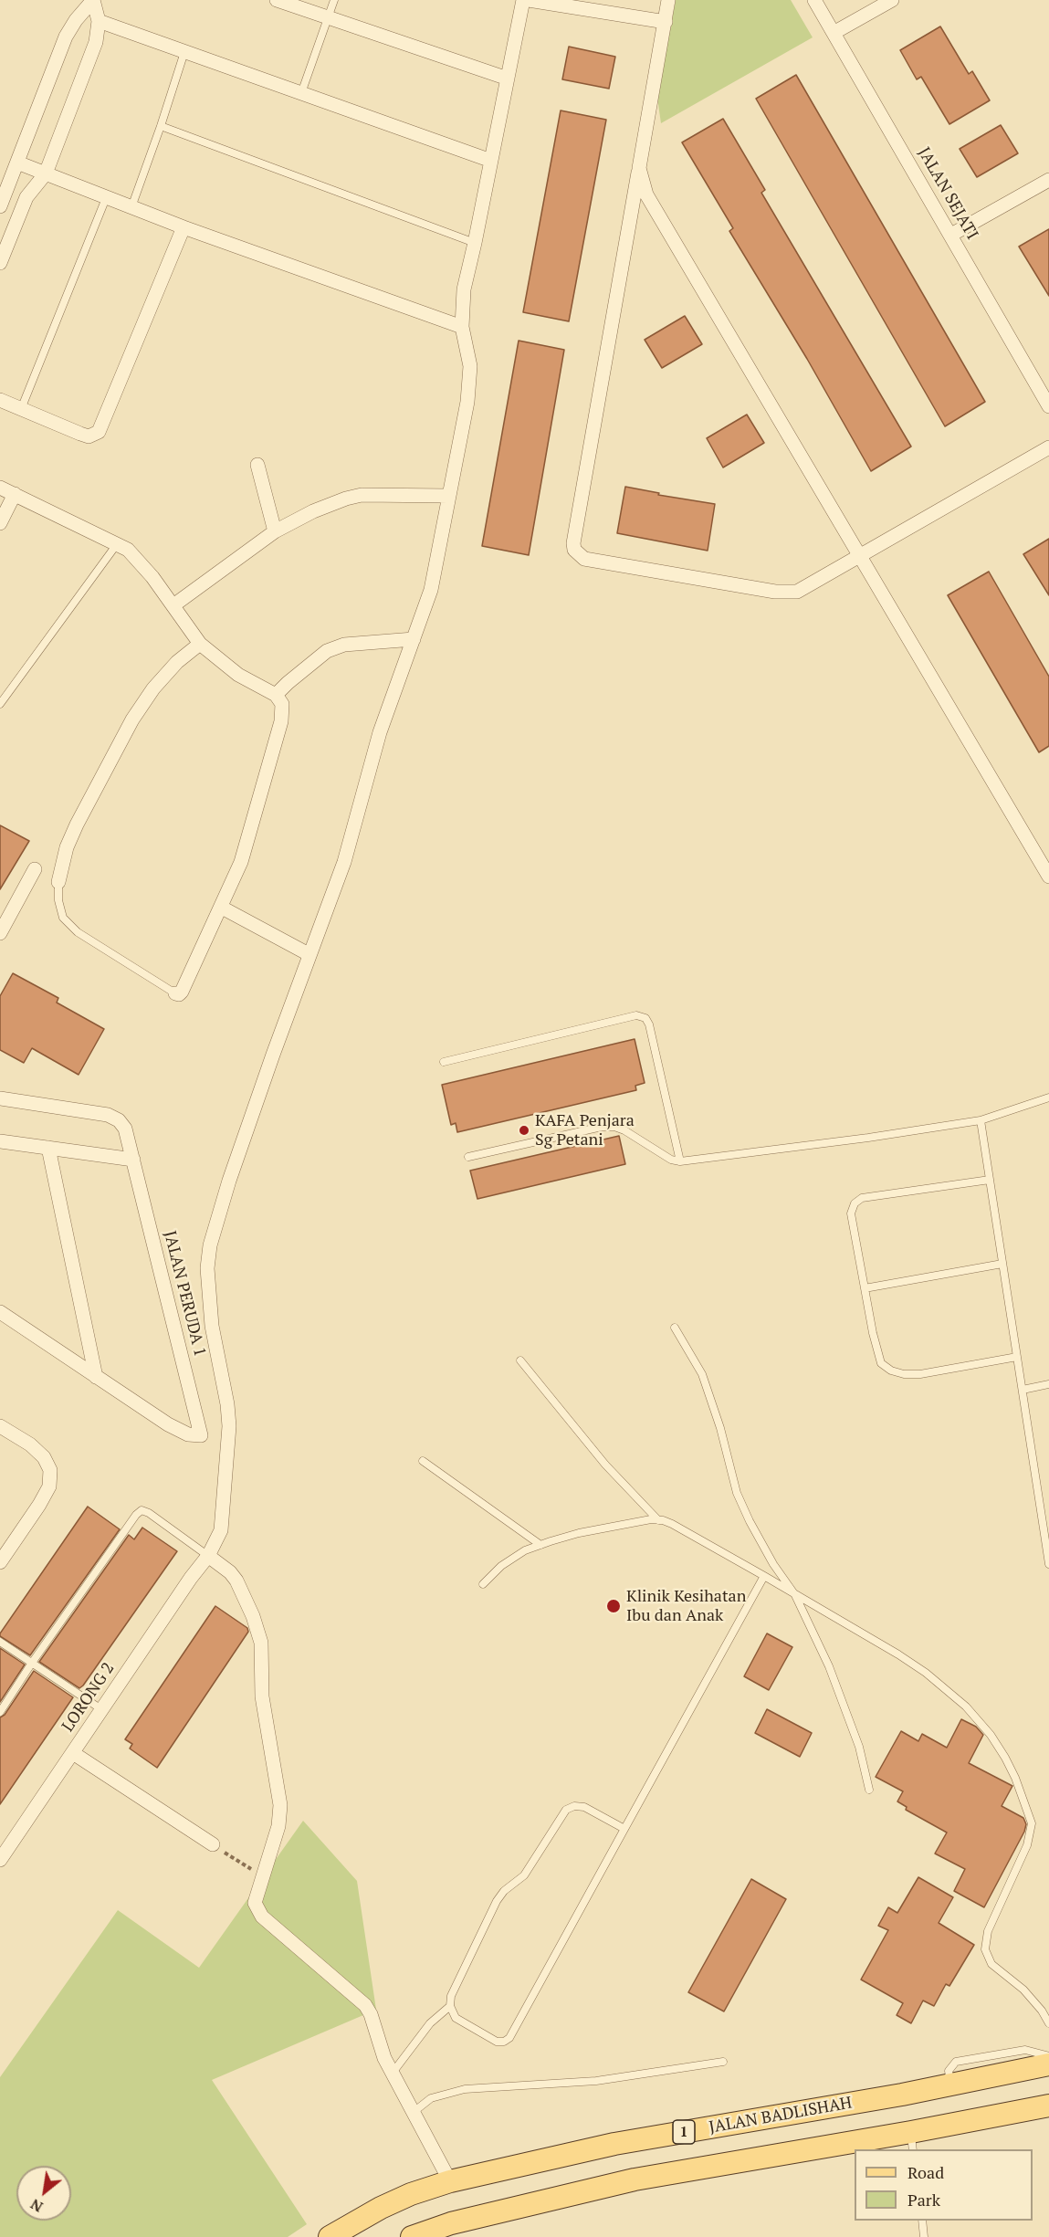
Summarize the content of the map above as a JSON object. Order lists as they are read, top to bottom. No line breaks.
{"streets":{"main road":["JALAN BADLISHAH","1"],"street":["JALAN SEJATI","JALAN PERUDA 1","LORONG 2"]},"places":["KAFA Penjara Sg Petani","Klinik Kesihatan Ibu dan Anak"],"legend":["Road","Park"],"north":"bottom left"}
